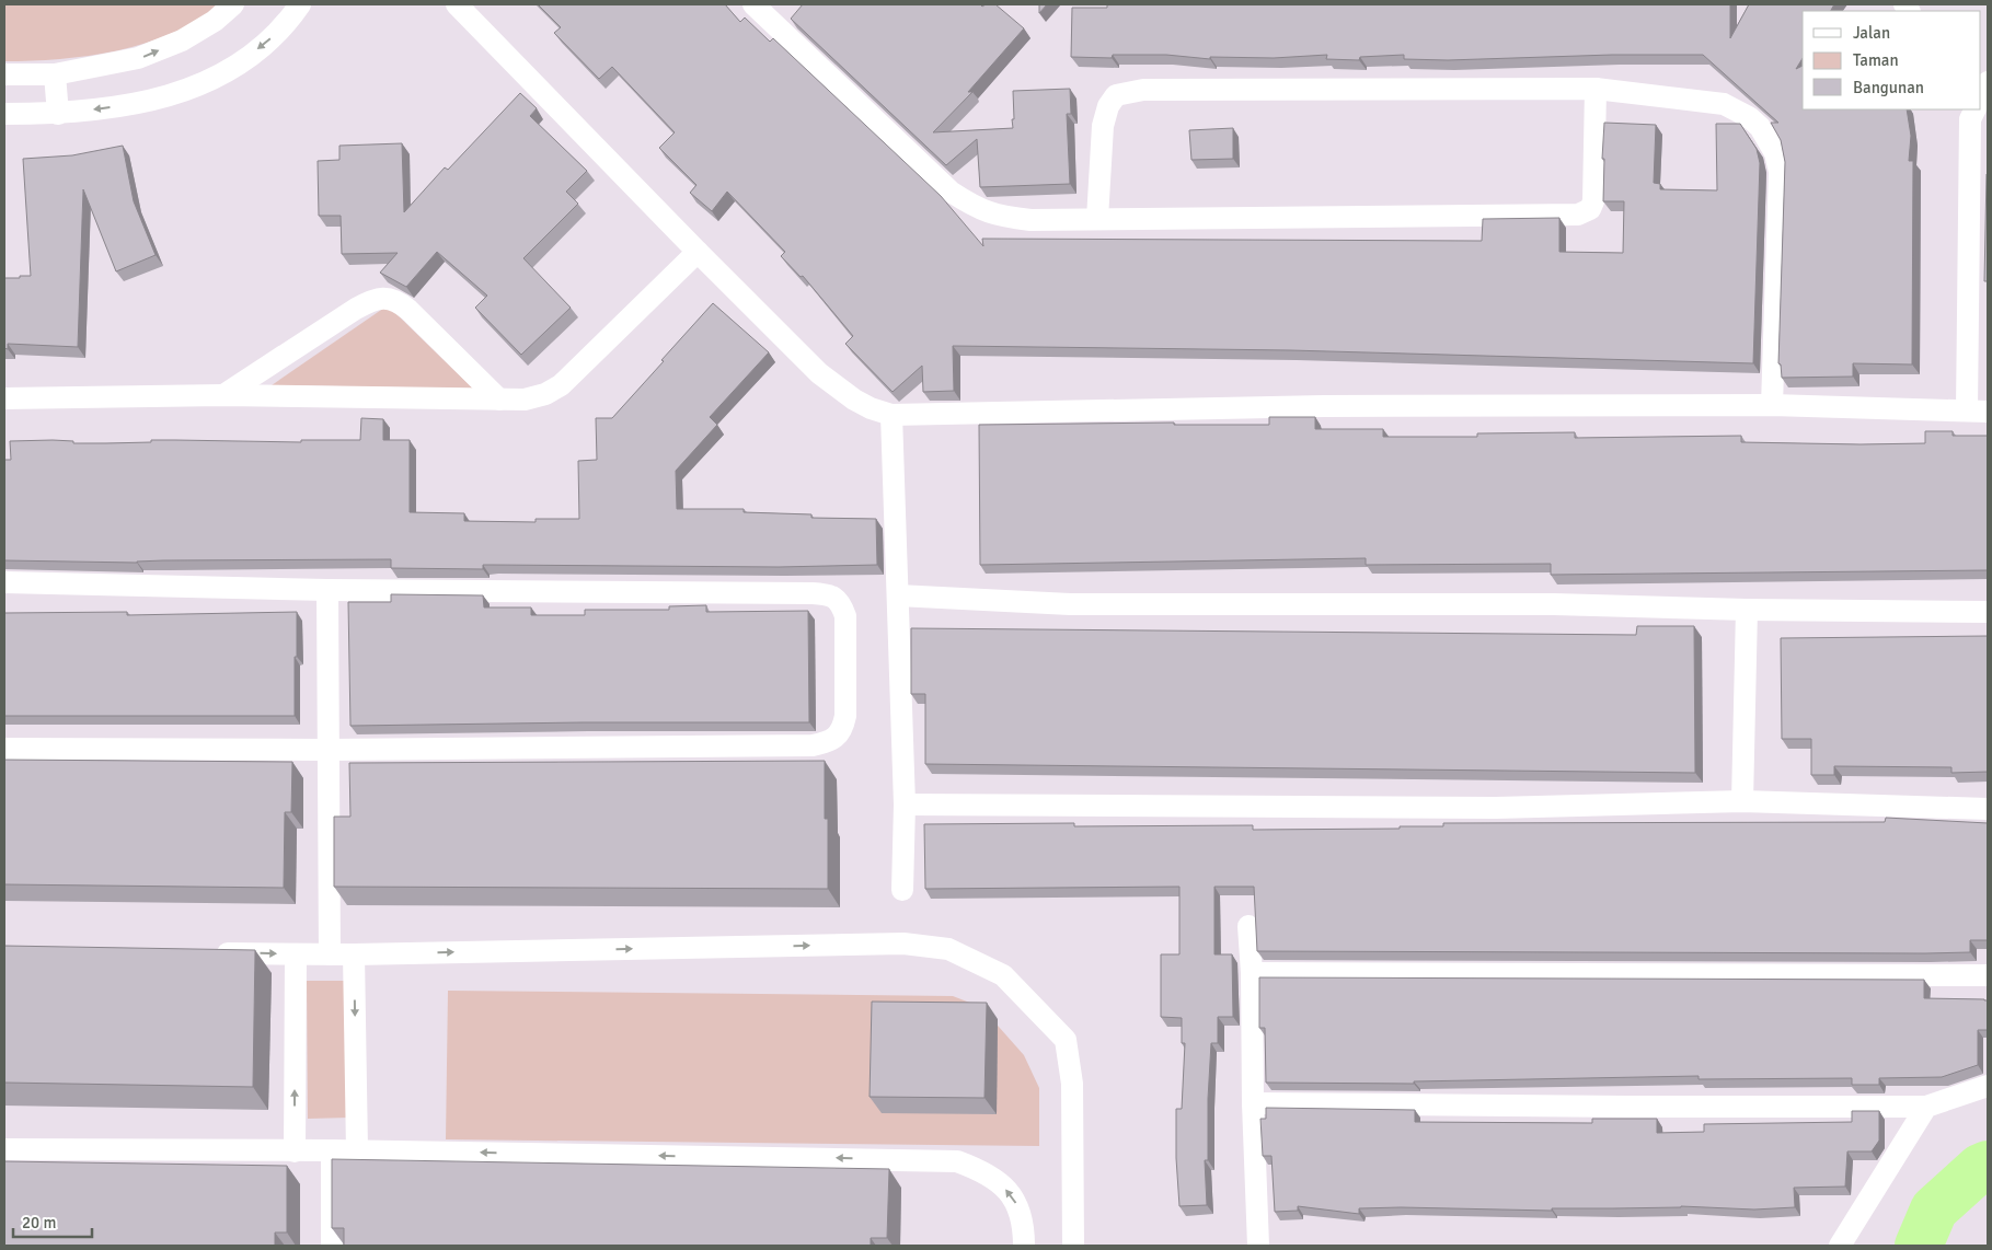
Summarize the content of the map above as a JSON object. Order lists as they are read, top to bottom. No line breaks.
{"legend":["Jalan","Taman","Bangunan"],"scale_bar":"20 m"}
